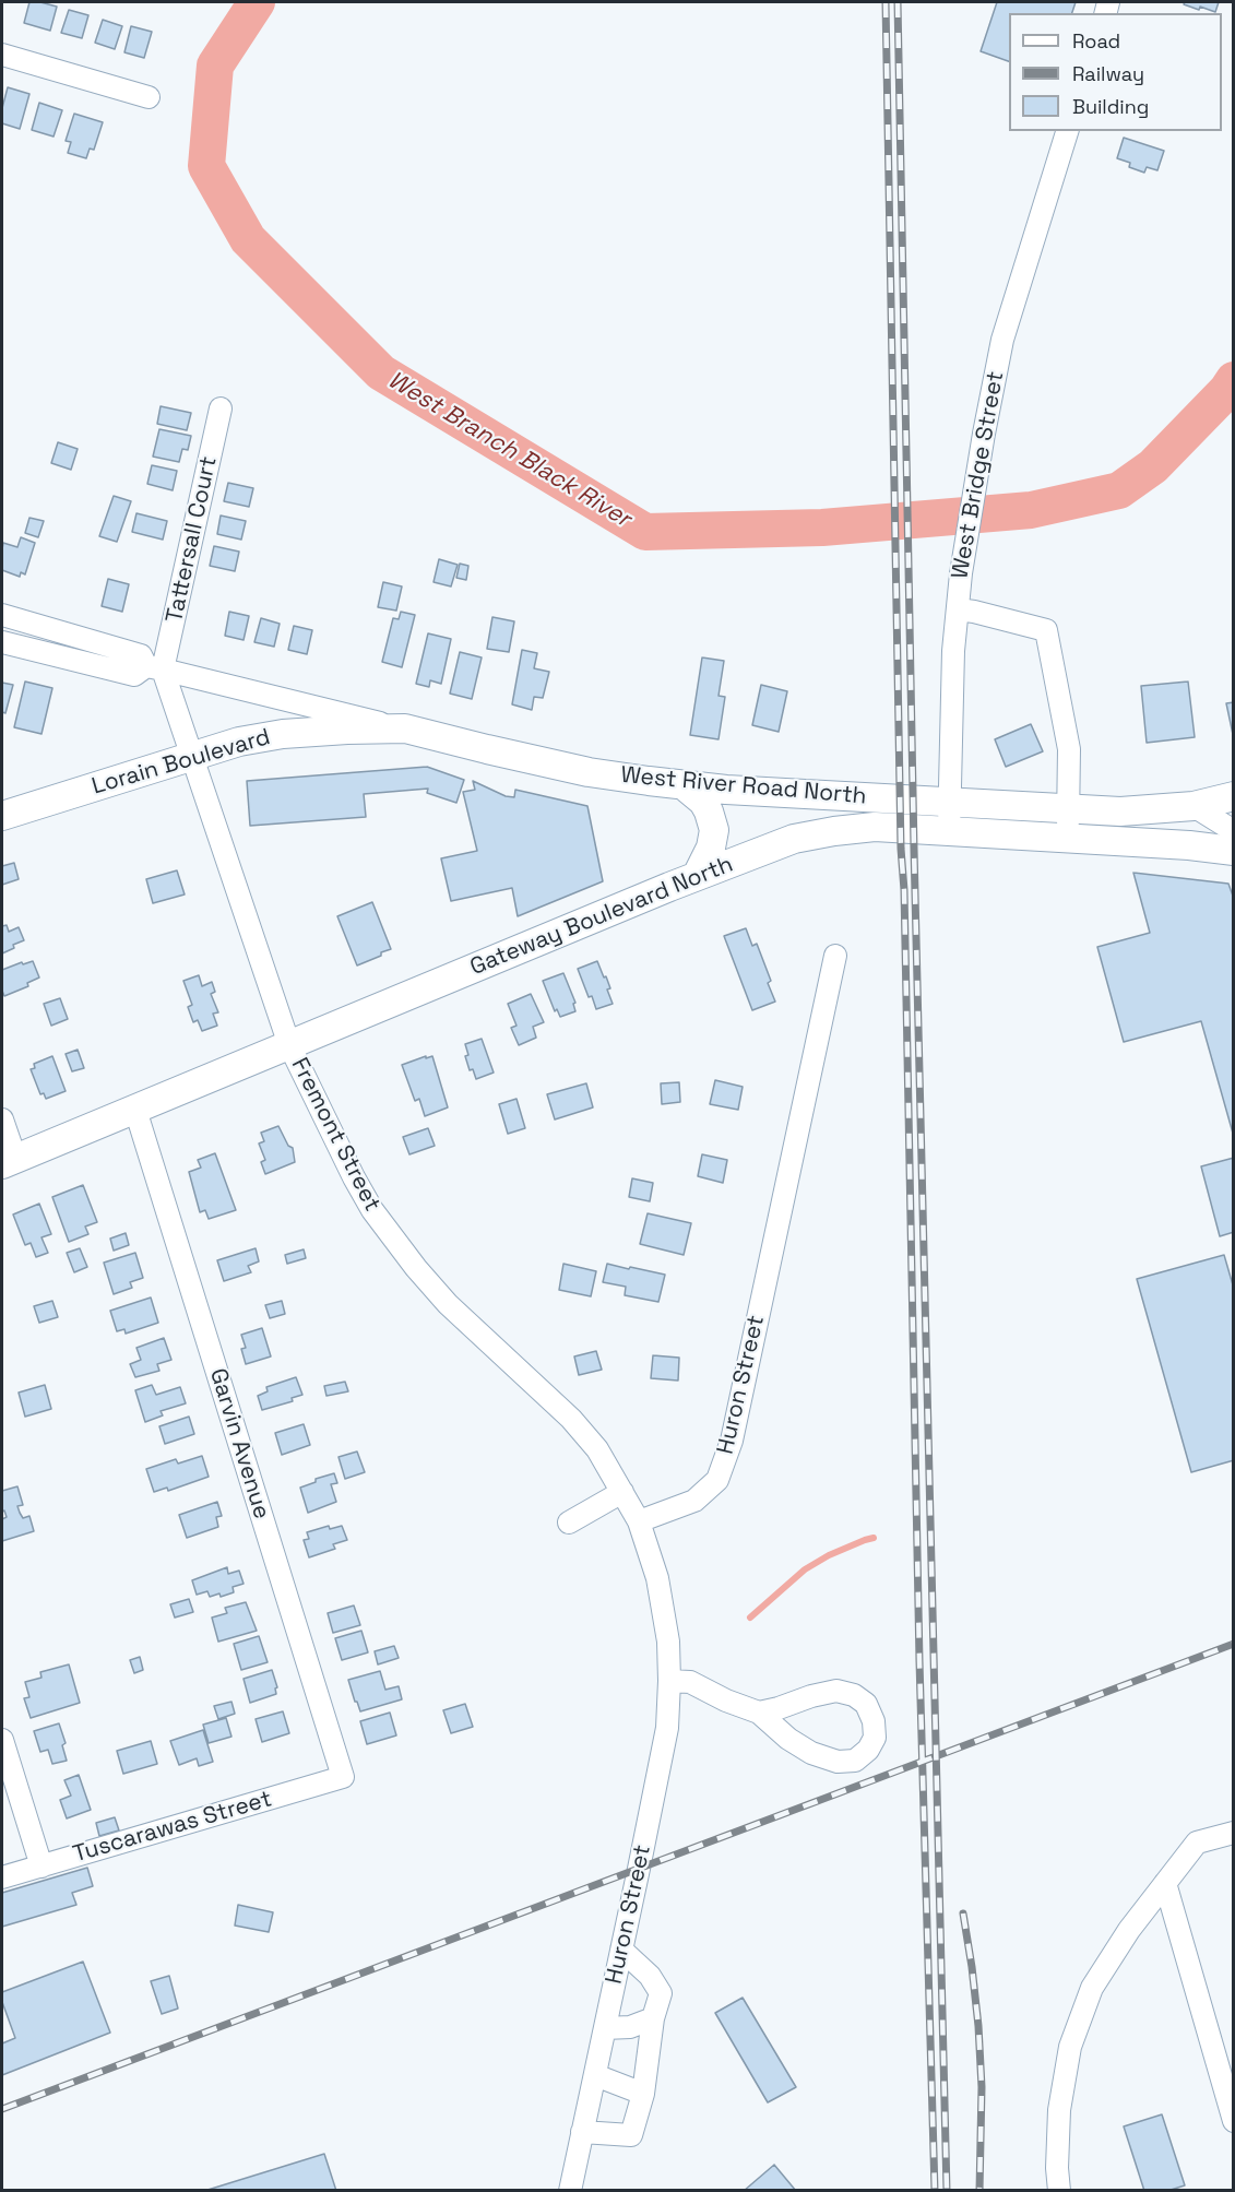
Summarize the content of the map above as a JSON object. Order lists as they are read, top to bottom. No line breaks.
{"streets":{"main road":["Lorain Boulevard","West River Road North","Gateway Boulevard North"],"street":["West Bridge Street","Tattersall Court","Fremont Street","Huron Street","Garvin Avenue","Tuscarawas Street"]},"crossings":[["West Bridge Street","West River Road North"],["West Bridge Street","Gateway Boulevard North"],["Tattersall Court","West River Road North"],["Tattersall Court","Fremont Street"],["Lorain Boulevard","West River Road North"],["Lorain Boulevard","Fremont Street"],["West River Road North","Fremont Street"],["Gateway Boulevard North","Fremont Street"],["Gateway Boulevard North","Garvin Avenue"],["Fremont Street","Huron Street"],["Garvin Avenue","Tuscarawas Street"]],"water":["West Branch Black River"],"legend":["Road","Railway","Building"]}
